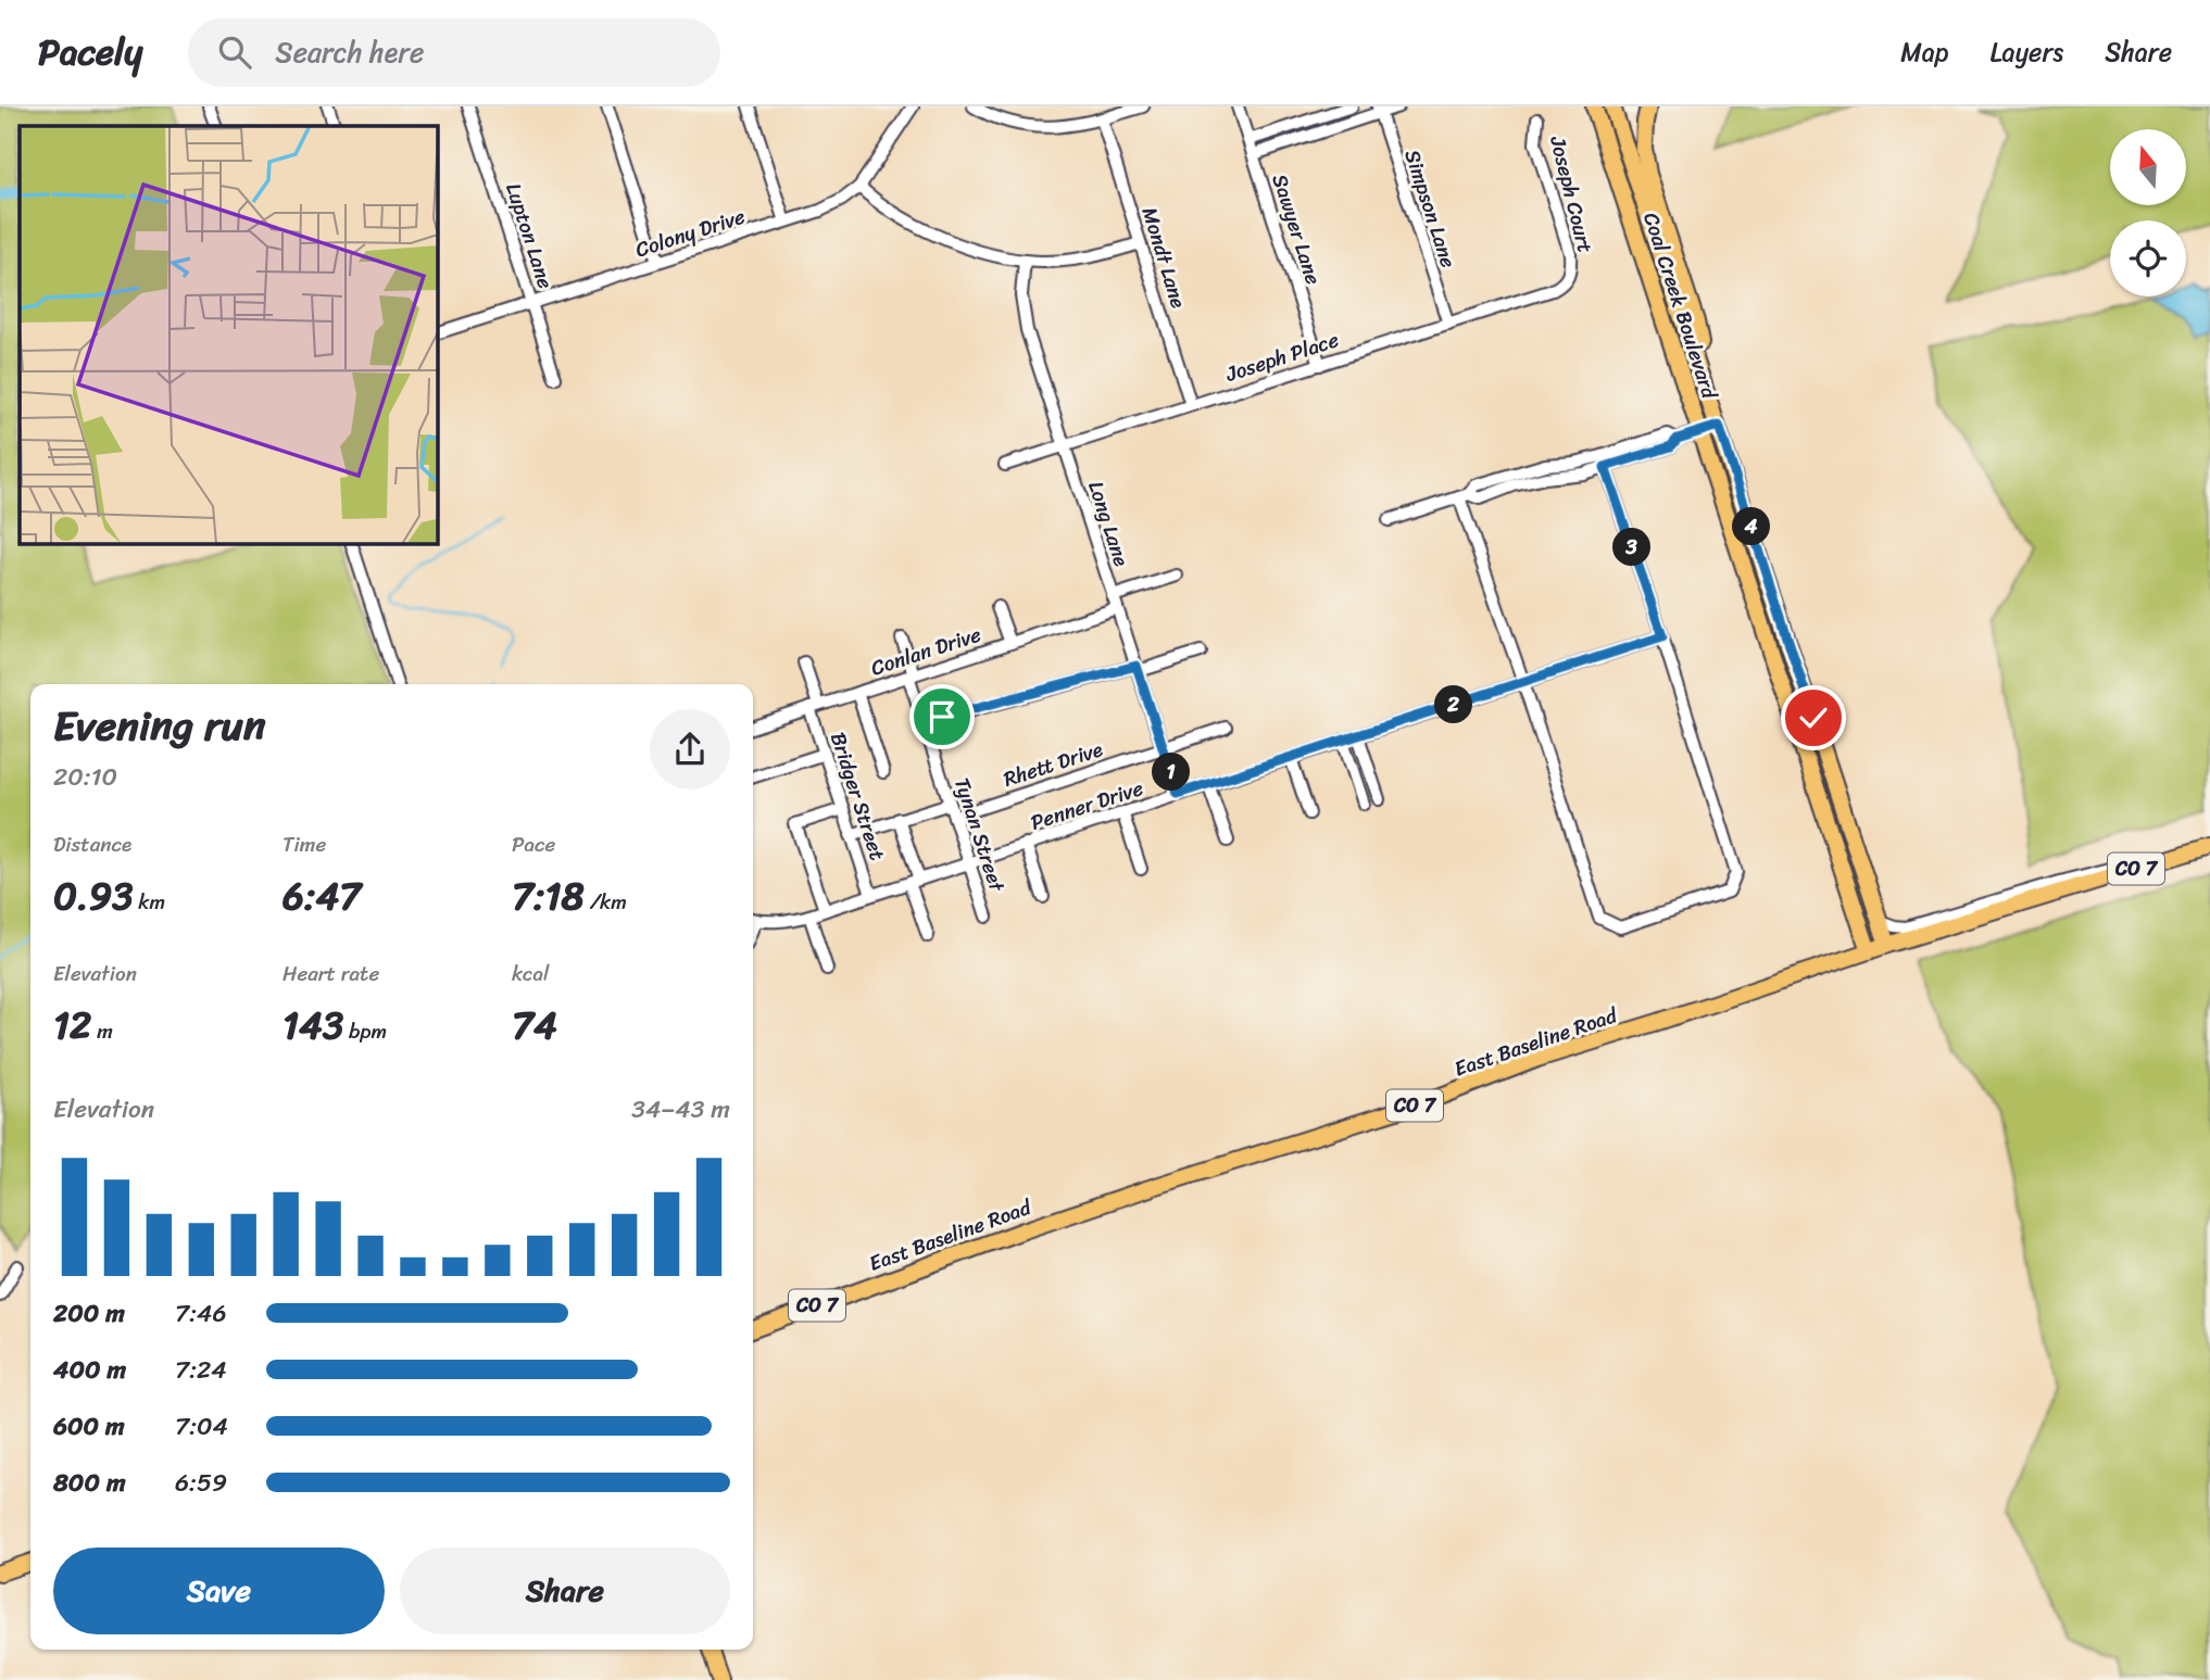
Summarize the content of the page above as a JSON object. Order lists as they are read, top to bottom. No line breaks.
{"streets":{"main road":["Coal Creek Boulevard","CO 7","East Baseline Road"],"street":["Joseph Court","Simpson Lane","Sawyer Lane","Colony Drive","Lupton Lane","Mondt Lane","Joseph Place","Long Lane","Conlan Drive","Rhett Drive","Bridger Street","Penner Drive","Tynan Street"]},"crossings":[["Joseph Court","Joseph Place"],["Simpson Lane","Joseph Place"],["Sawyer Lane","Joseph Place"],["Colony Drive","Lupton Lane"],["Mondt Lane","Joseph Place"],["Coal Creek Boulevard","East Baseline Road"],["Joseph Place","Long Lane"],["Long Lane","Conlan Drive"],["Long Lane","Rhett Drive"],["Long Lane","Penner Drive"],["Conlan Drive","Bridger Street"],["Conlan Drive","Tynan Street"],["Rhett Drive","Tynan Street"],["Bridger Street","Penner Drive"],["Penner Drive","Tynan Street"]],"north":"top","page":{"header":"Pacely","search":"Search here","nav":["Map","Layers","Share"],"pins":["4","3","2","1"],"heading":["Evening run","20:10"],"stats":[["Distance","0.93 km"],["Time","6:47"],["Pace","7:18 /km"],["Elevation","12 m"],["Heart rate","143 bpm"],["kcal","74"]],"chart":["Elevation","34–43 m"],"list":[{"name":"200 m","note":"7:46"},{"name":"400 m","note":"7:24"},{"name":"600 m","note":"7:04"},{"name":"800 m","note":"6:59"}],"buttons":["Save","Share"]}}
